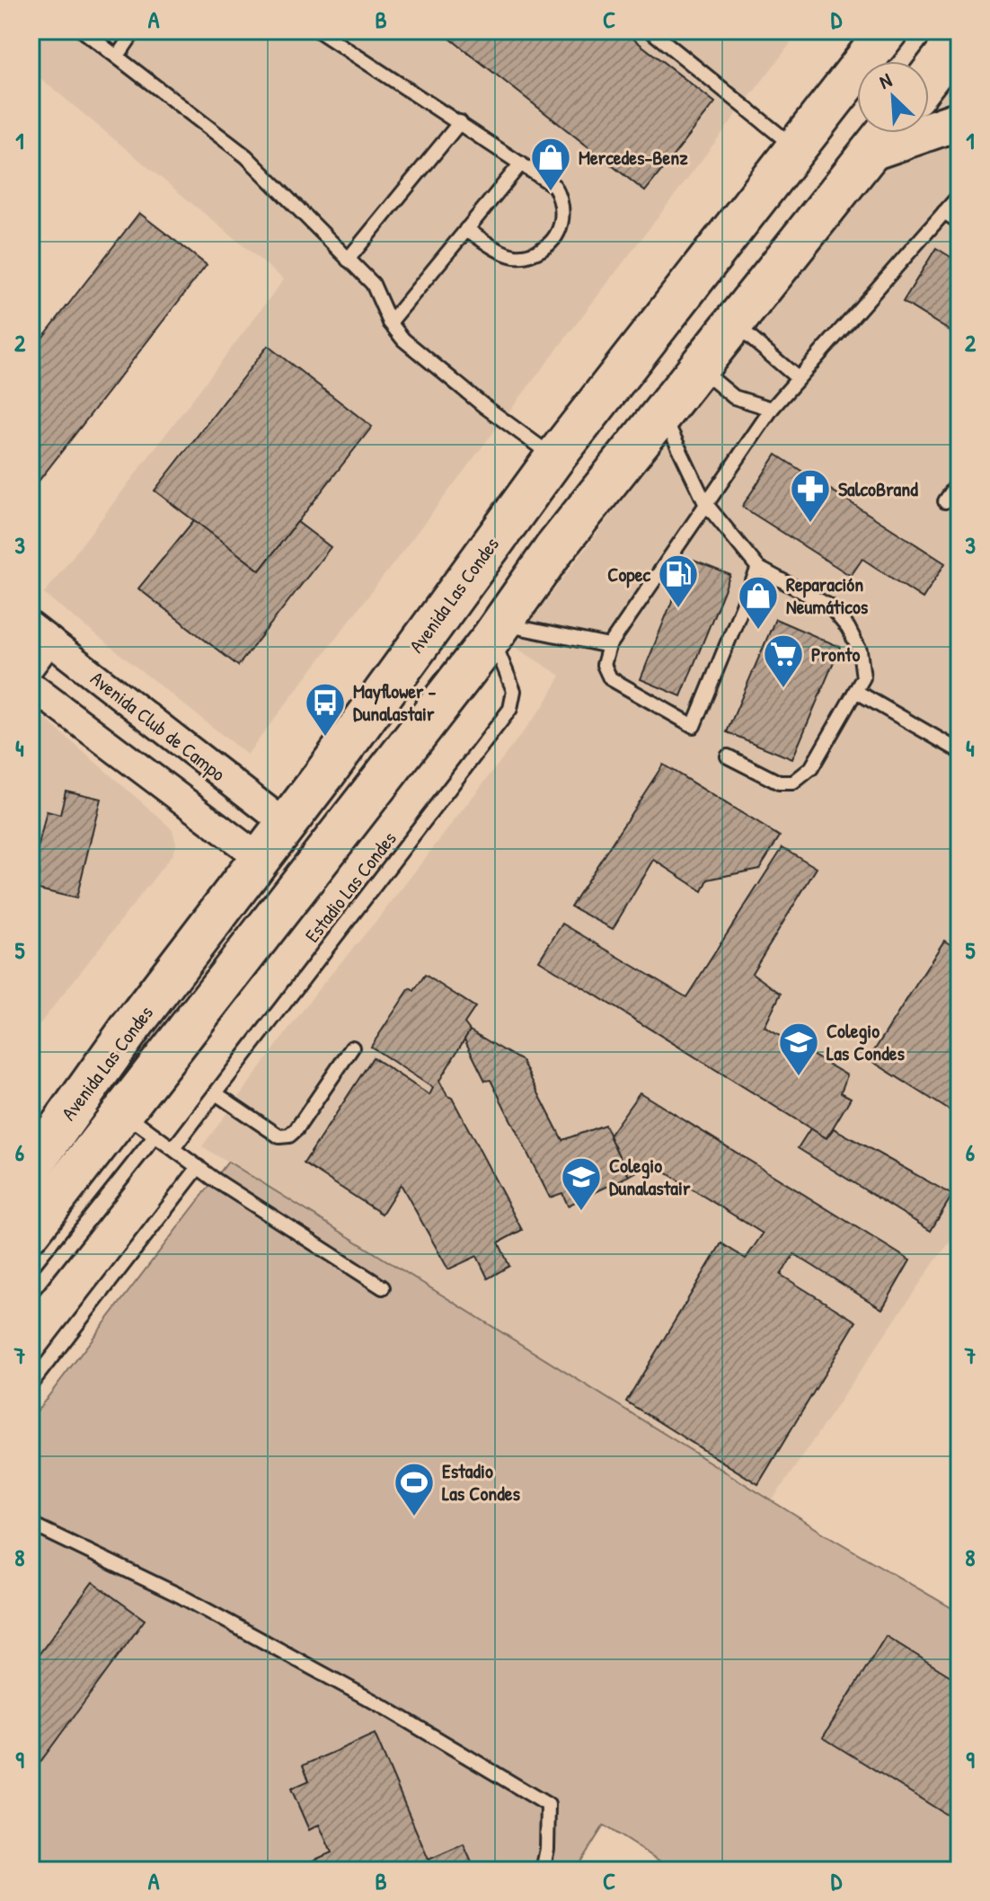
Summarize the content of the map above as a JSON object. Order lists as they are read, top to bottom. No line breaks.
{"streets":{"main road":["Avenida Las Condes"],"street":["Avenida Club de Campo"],"lane":["Estadio Las Condes"]},"crossings":[["Avenida Las Condes","Avenida Club de Campo"]],"places":{"shop":["Mercedes-Benz","Reparación Neumáticos"],"pharmacy":["SalcoBrand"],"fuel station":["Copec"],"supermarket":["Pronto"],"bus stop":["Mayflower - Dunalastair"],"school or university":["Colegio Las Condes","Colegio Dunalastair"],"sports":["Estadio Las Condes"]},"north":"top left","grid":{"columns":["A","B","C","D"],"rows":["1","2","3","4","5","6","7","8","9"]}}
